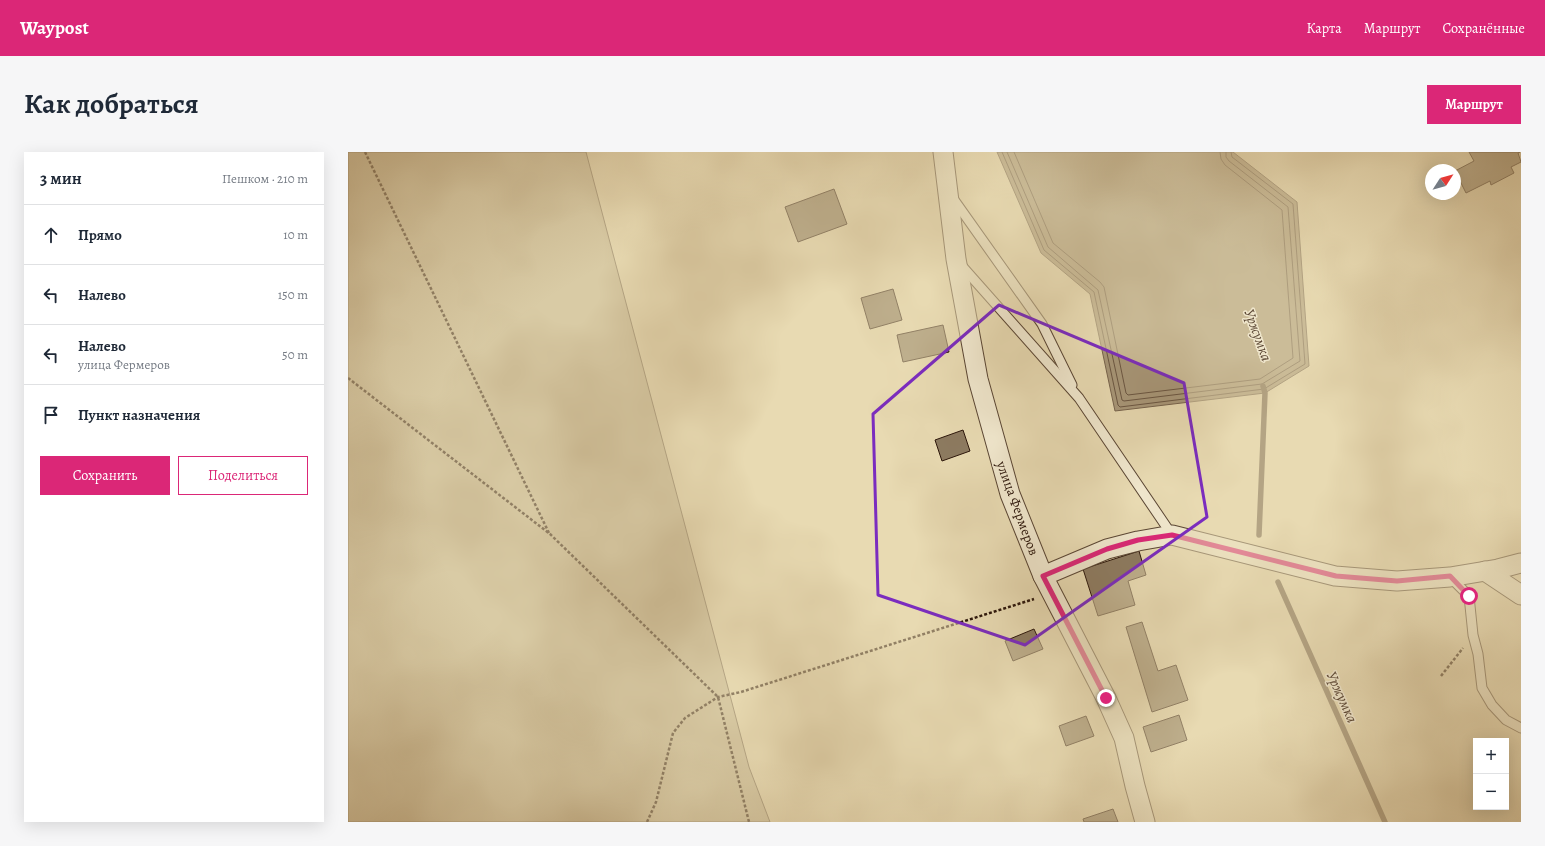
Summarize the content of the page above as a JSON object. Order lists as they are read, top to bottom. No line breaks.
{"streets":{"street":["улица Фермеров"]},"water":["Уржумка"],"north":"top right","page":{"header":"Waypost","nav":["Карта","Маршрут","Сохранённые"],"title":"Как добраться","buttons":["Маршрут",["Сохранить","Поделиться"]],"heading":["3 мин","Пешком · 210 m"],"list":[["Прямо","10 m"],["Налево","150 m"],["Налево","улица Фермеров","50 m"],"Пункт назначения"],"map_buttons":["+","−"]}}
